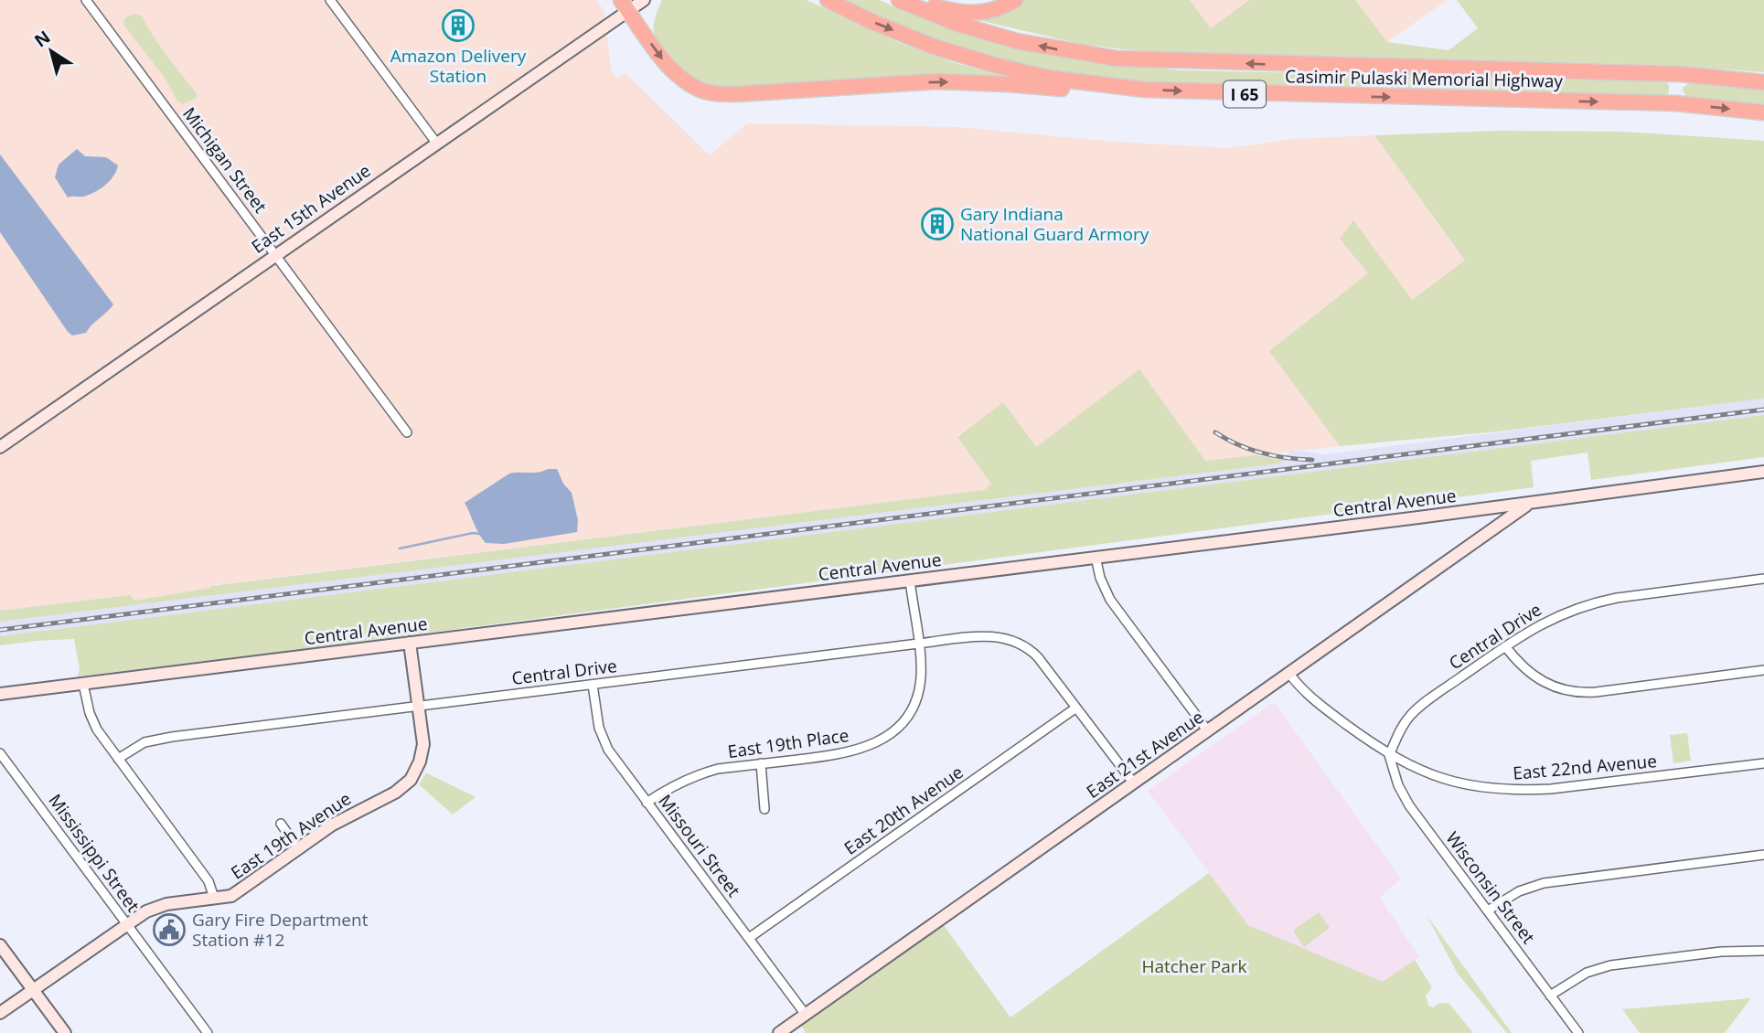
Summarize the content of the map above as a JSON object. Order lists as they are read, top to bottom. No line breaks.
{"streets":{"highway":["Casimir Pulaski Memorial Highway","I 65"],"street":["Michigan Street","East 15th Avenue","Central Avenue","Central Drive","East 19th Place","East 21st Avenue","East 22nd Avenue","East 20th Avenue","East 19th Avenue","Missouri Street","Mississippi Street","Wisconsin Street"]},"crossings":[["Michigan Street","East 15th Avenue"],["Central Avenue","East 19th Place"],["Central Avenue","East 21st Avenue"],["Central Avenue","East 19th Avenue"],["Central Drive","East 19th Place"],["Central Drive","East 22nd Avenue"],["Central Drive","East 20th Avenue"],["Central Drive","East 19th Avenue"],["Central Drive","Missouri Street"],["Central Drive","Wisconsin Street"],["East 19th Place","Missouri Street"],["East 21st Avenue","East 22nd Avenue"],["East 21st Avenue","Missouri Street"],["East 22nd Avenue","Wisconsin Street"],["East 20th Avenue","Missouri Street"],["East 19th Avenue","Mississippi Street"]],"parks":["Hatcher Park"],"places":{"building":["Amazon Delivery Station","Gary Indiana National Guard Armory"],"public building":["Gary Fire Department Station #12"]},"north":"top left"}
